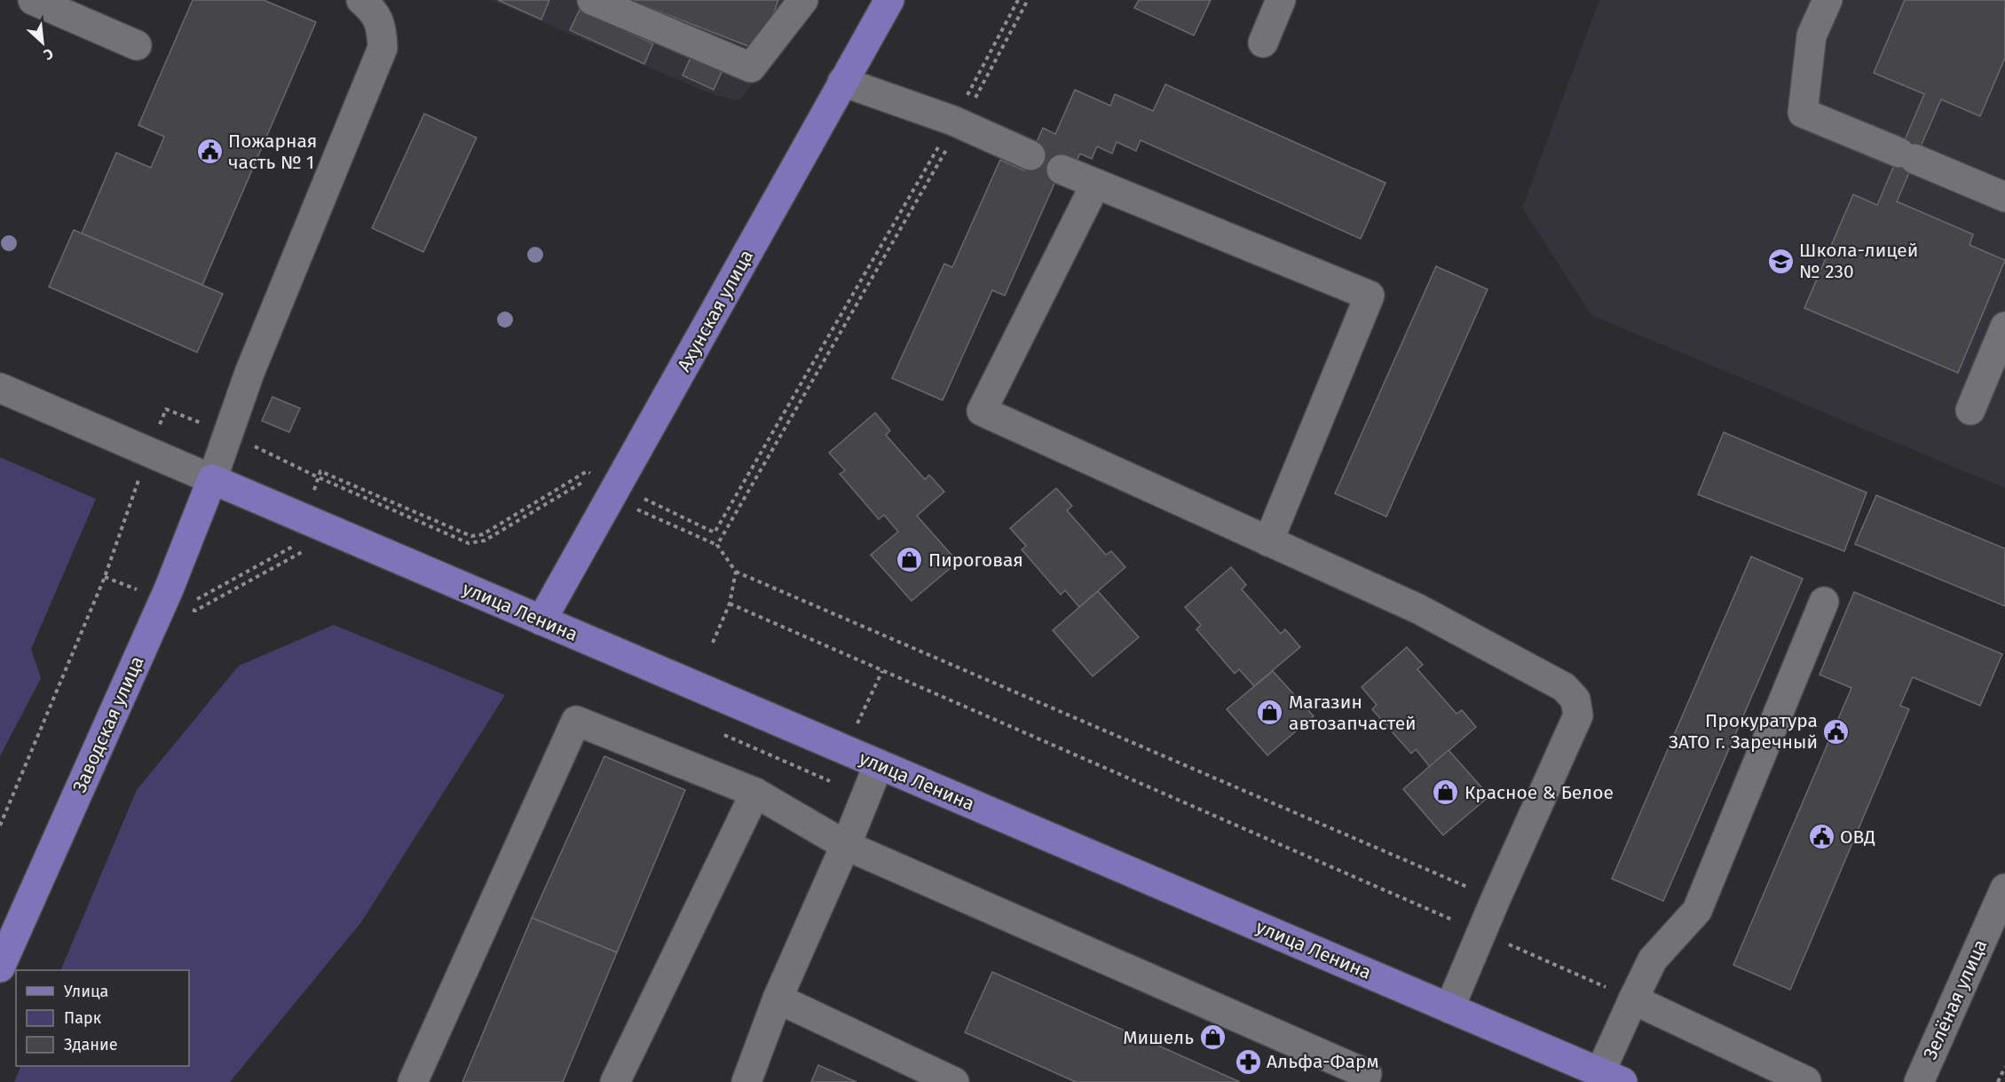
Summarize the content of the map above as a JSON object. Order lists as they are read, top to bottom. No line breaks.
{"streets":{"main road":["Ахунская улица","улица Ленина","Заводская улица"],"street":["Зелёная улица"]},"crossings":[["Ахунская улица","улица Ленина"],["улица Ленина","Заводская улица"]],"places":{"public building":["Пожарная часть № 1","Прокуратура ЗАТО г. Заречный","ОВД"],"school or university":["Школа-лицей № 230"],"shop":["Пироговая","Магазин автозапчастей","Красное & Белое","Мишель"],"pharmacy":["Альфа-Фарм"]},"legend":["Улица","Парк","Здание"],"north":"bottom right"}
